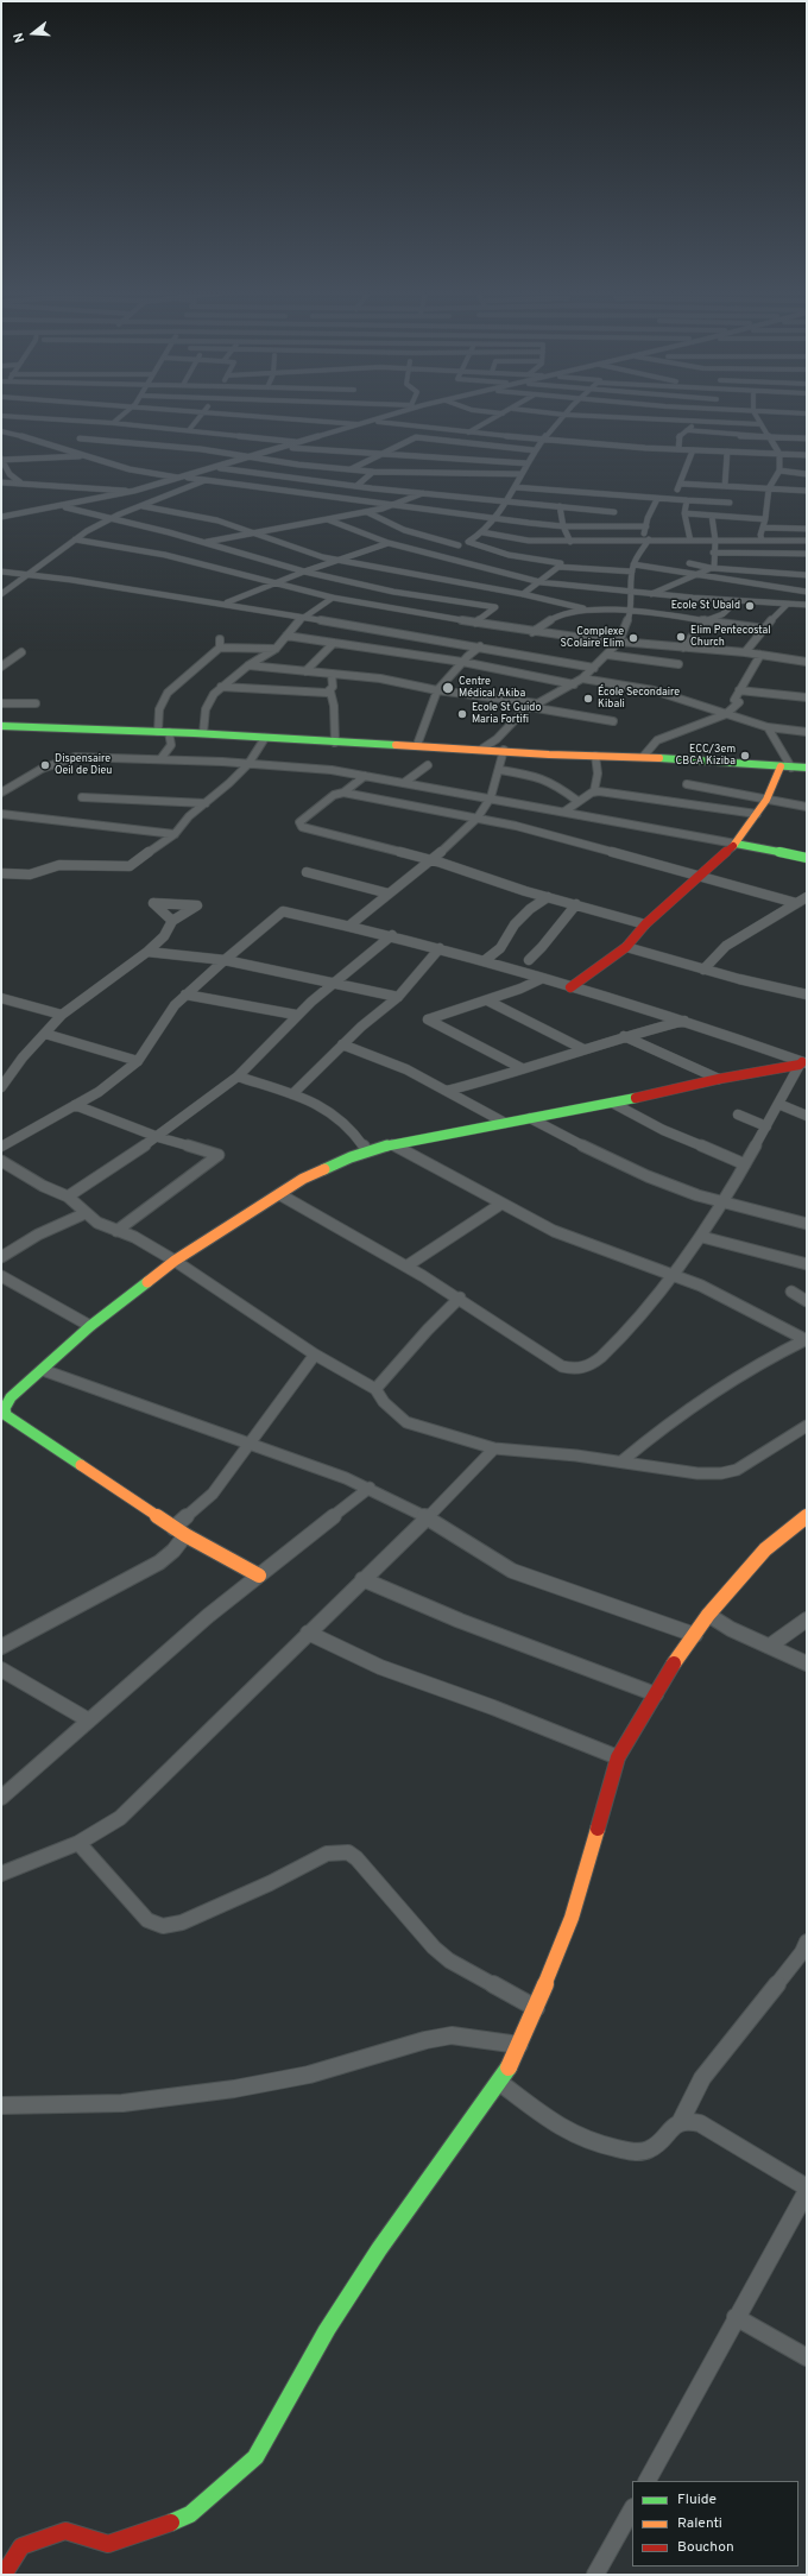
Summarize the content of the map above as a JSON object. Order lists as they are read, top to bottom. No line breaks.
{"places":["Ecole St Ubald","Elim Pentecostal Church","Complexe SColaire Elim","Centre Médical Akiba","École Secondaire Kibali","Ecole St Guido Maria Fortifi","ECC/3em CBCA Kiziba","Dispensaire Oeil de Dieu"],"legend":["Fluide","Ralenti","Bouchon"],"north":"left"}
